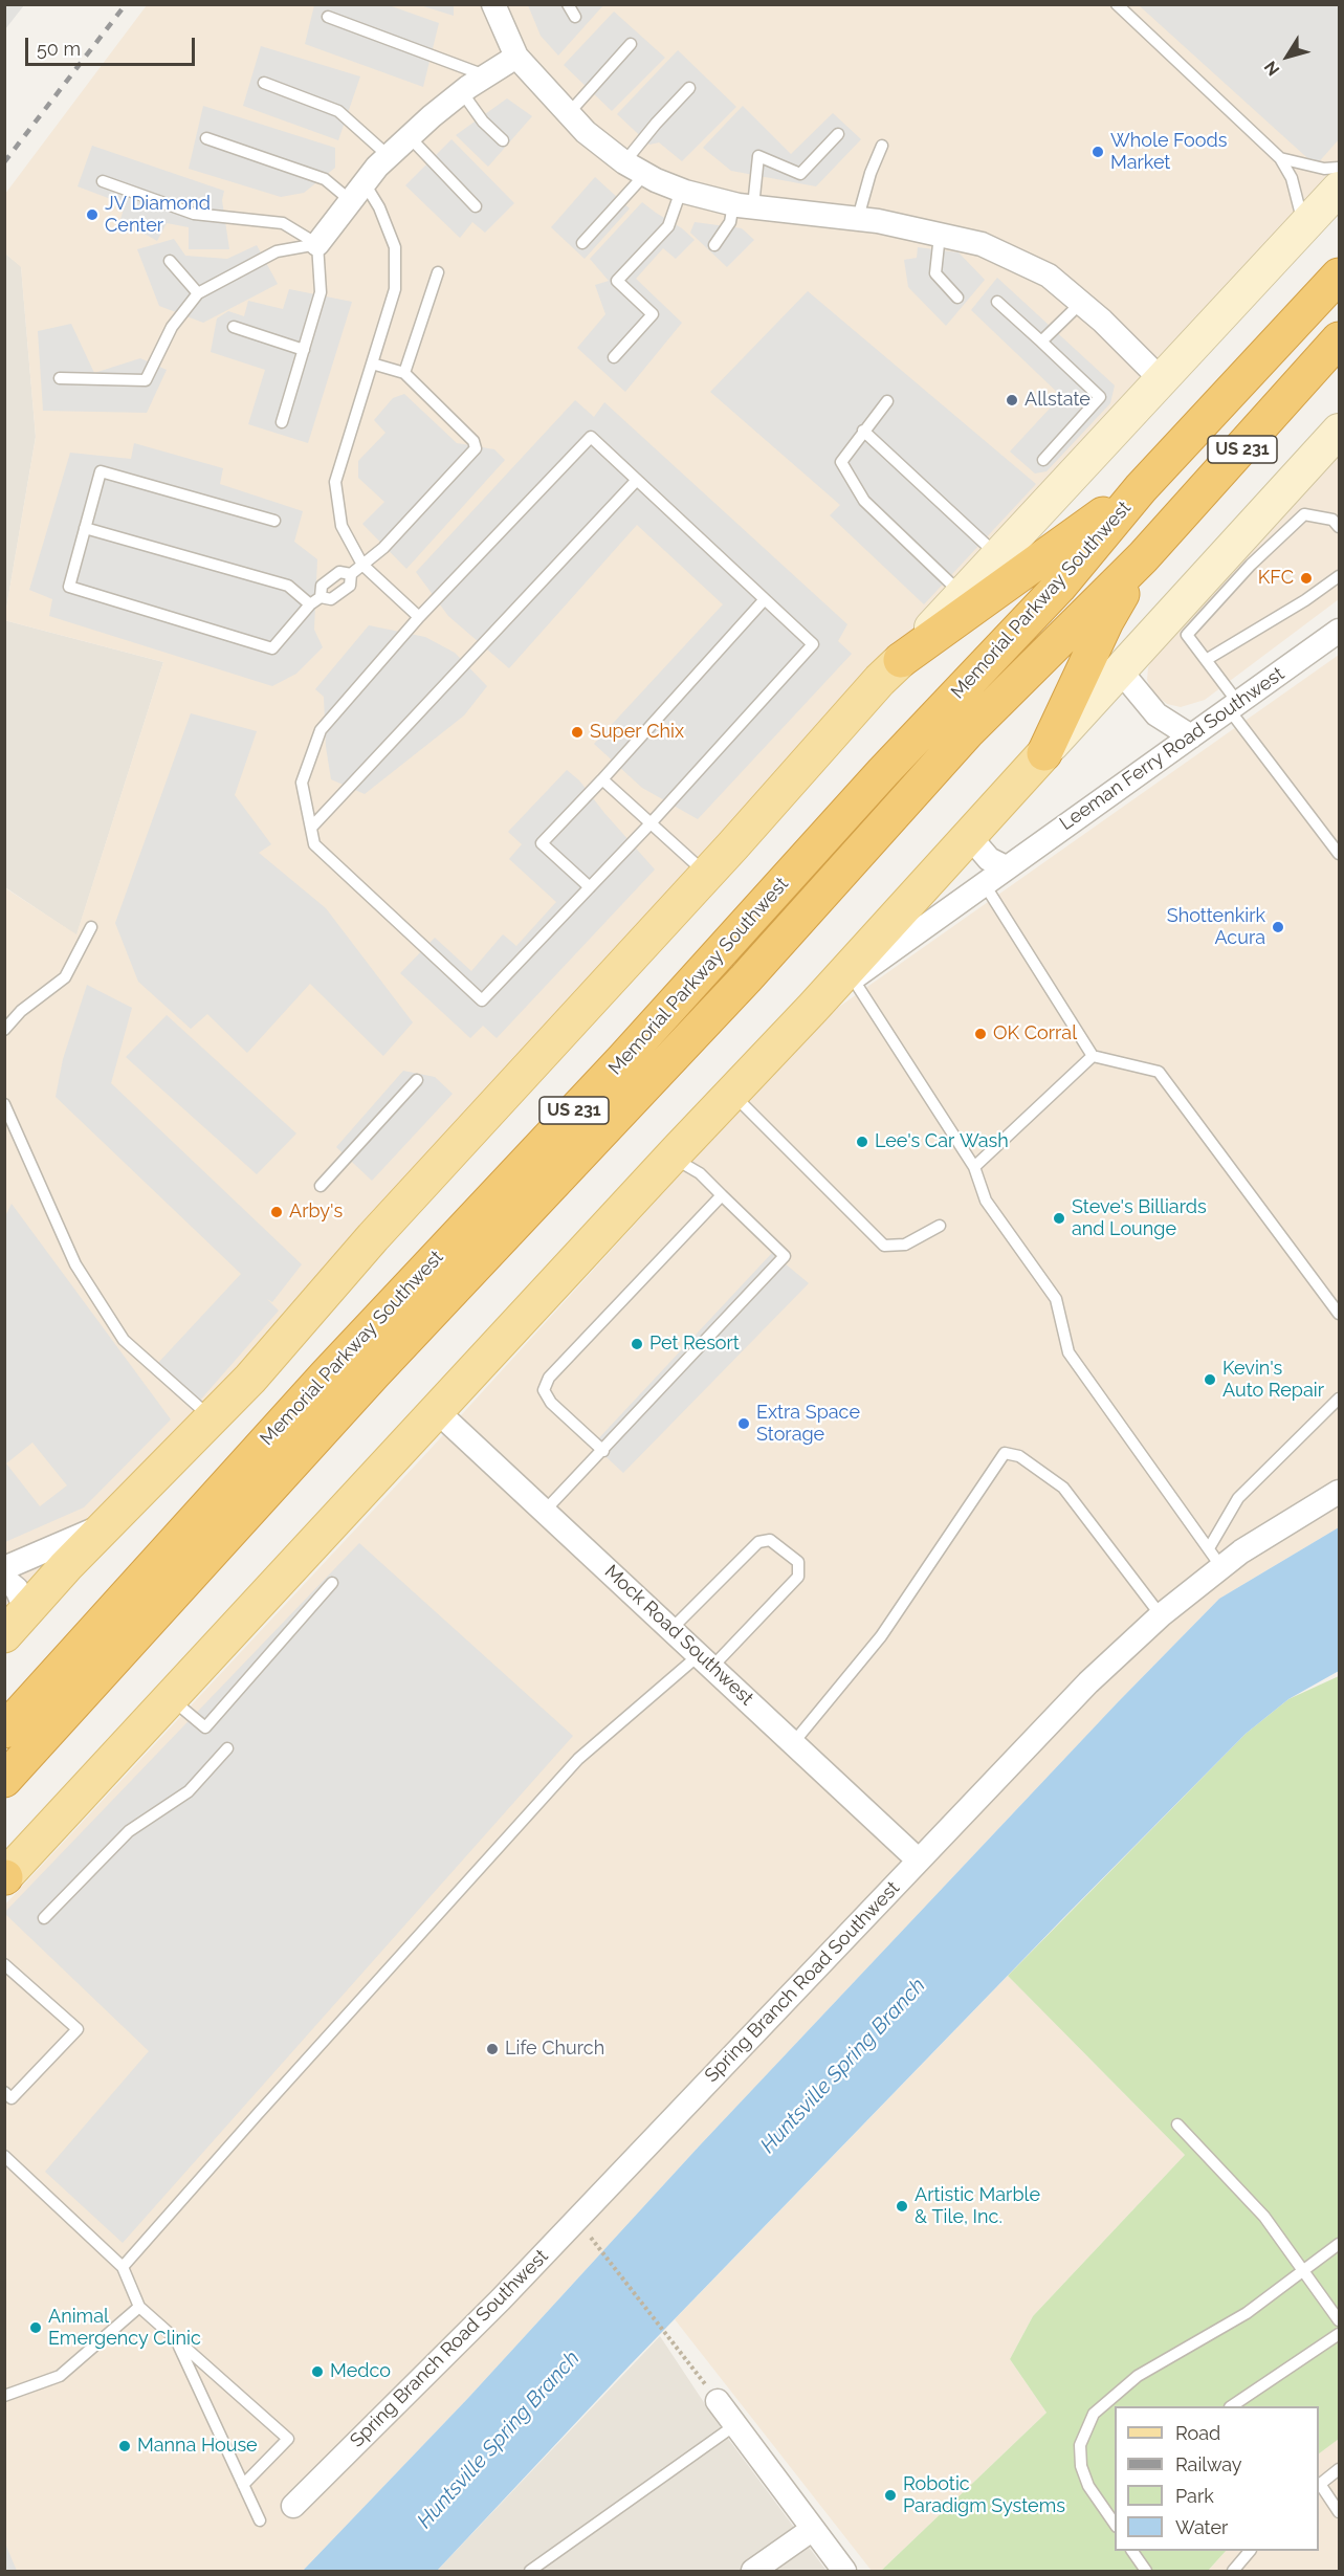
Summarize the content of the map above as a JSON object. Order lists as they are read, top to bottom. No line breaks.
{"streets":{"highway":["US 231","Memorial Parkway Southwest"],"street":["Leeman Ferry Road Southwest","Mock Road Southwest","Spring Branch Road Southwest"]},"crossings":[["Mock Road Southwest","Spring Branch Road Southwest"]],"water":["Huntsville Spring Branch"],"places":["Whole Foods Market","JV Diamond Center","Allstate","KFC","Super Chix","Shottenkirk Acura","OK Corral","Lee's Car Wash","Arby's","Steve's Billiards and Lounge","Pet Resort","Kevin's Auto Repair","Extra Space Storage","Life Church","Artistic Marble & Tile, Inc.","Animal Emergency Clinic","Medco","Manna House","Robotic Paradigm Systems"],"legend":["Road","Railway","Park","Water"],"scale_bar":"50 m","north":"bottom left"}
